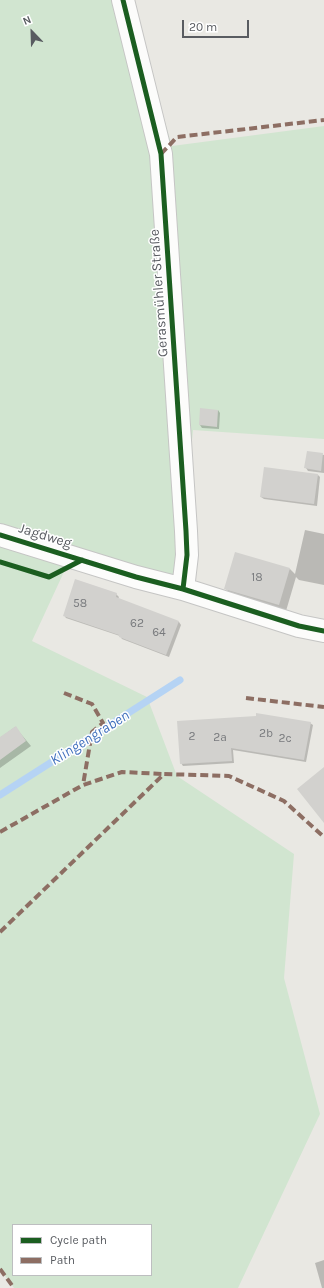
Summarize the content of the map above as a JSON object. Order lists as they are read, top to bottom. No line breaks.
{"streets":{"street":["Gerasmühler Straße","Jagdweg"]},"crossings":[["Gerasmühler Straße","Jagdweg"]],"water":["Klingengraben"],"house_numbers":["18","58","62","64","2b","2","2a","2c"],"legend":["Cycle path","Path"],"scale_bar":"20 m","north":"top left"}
